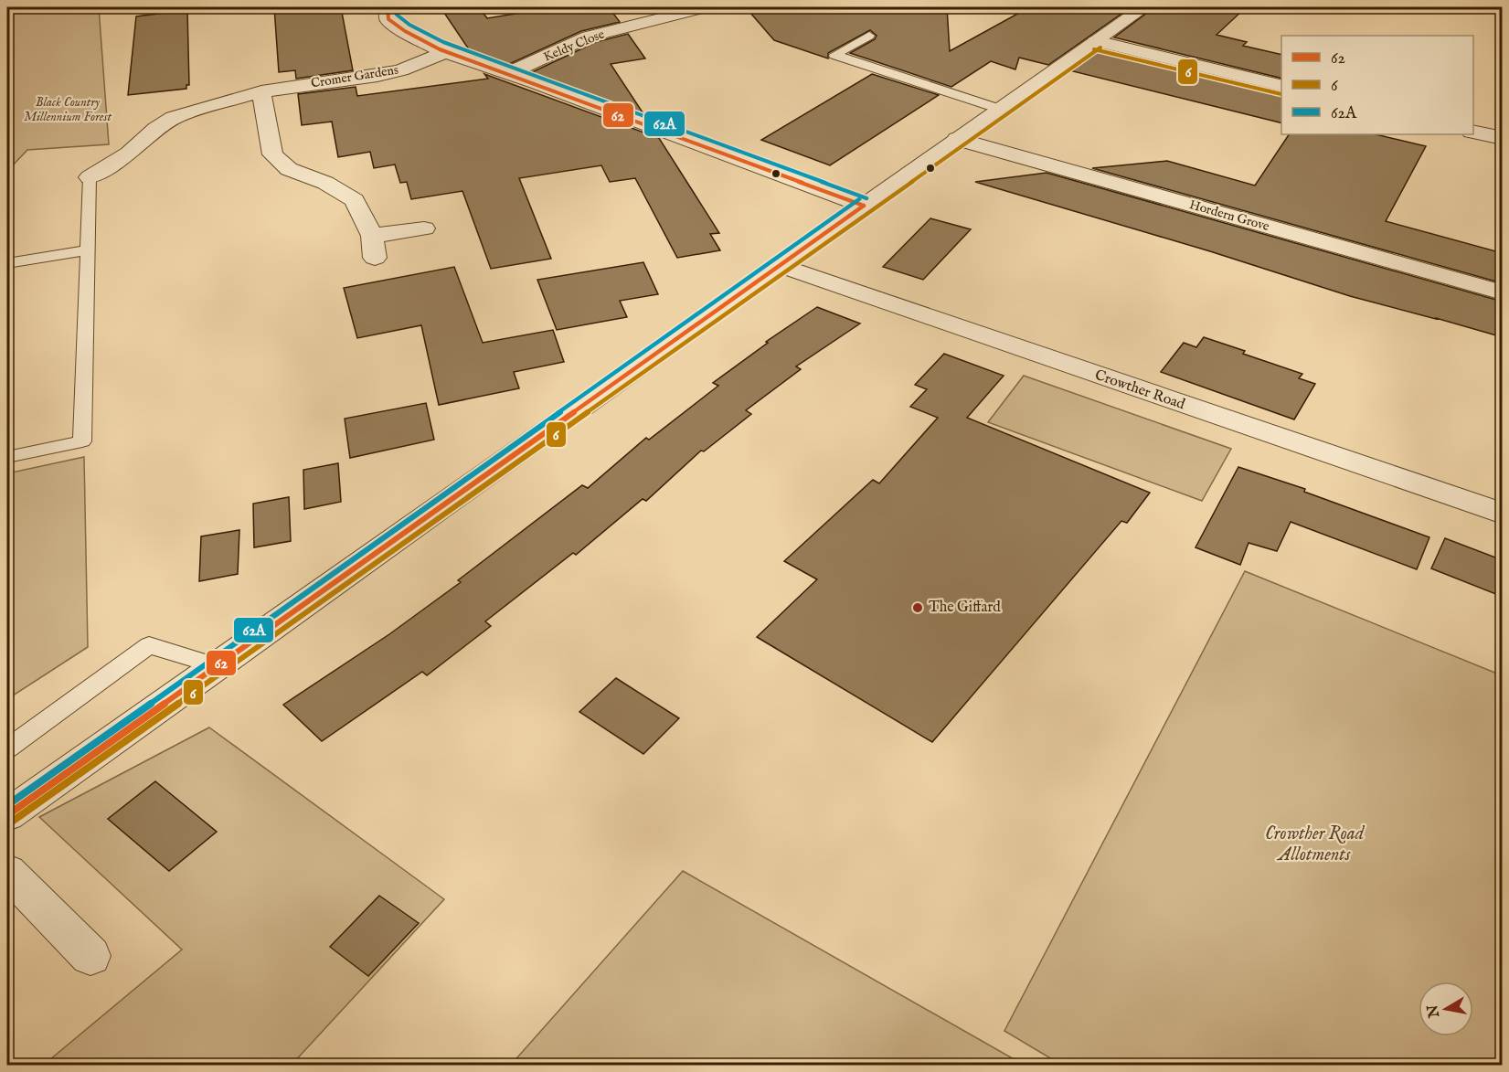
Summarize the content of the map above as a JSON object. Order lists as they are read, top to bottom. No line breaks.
{"streets":{"street":["Keldy Close","Cromer Gardens","Hordern Grove","Crowther Road"]},"parks":["Black Country Millennium Forest","Crowther Road Allotments"],"places":["The Giffard"],"lines":["transit line 62","transit line 62A","transit line 6"],"legend":["62","6","62A"],"north":"left"}
